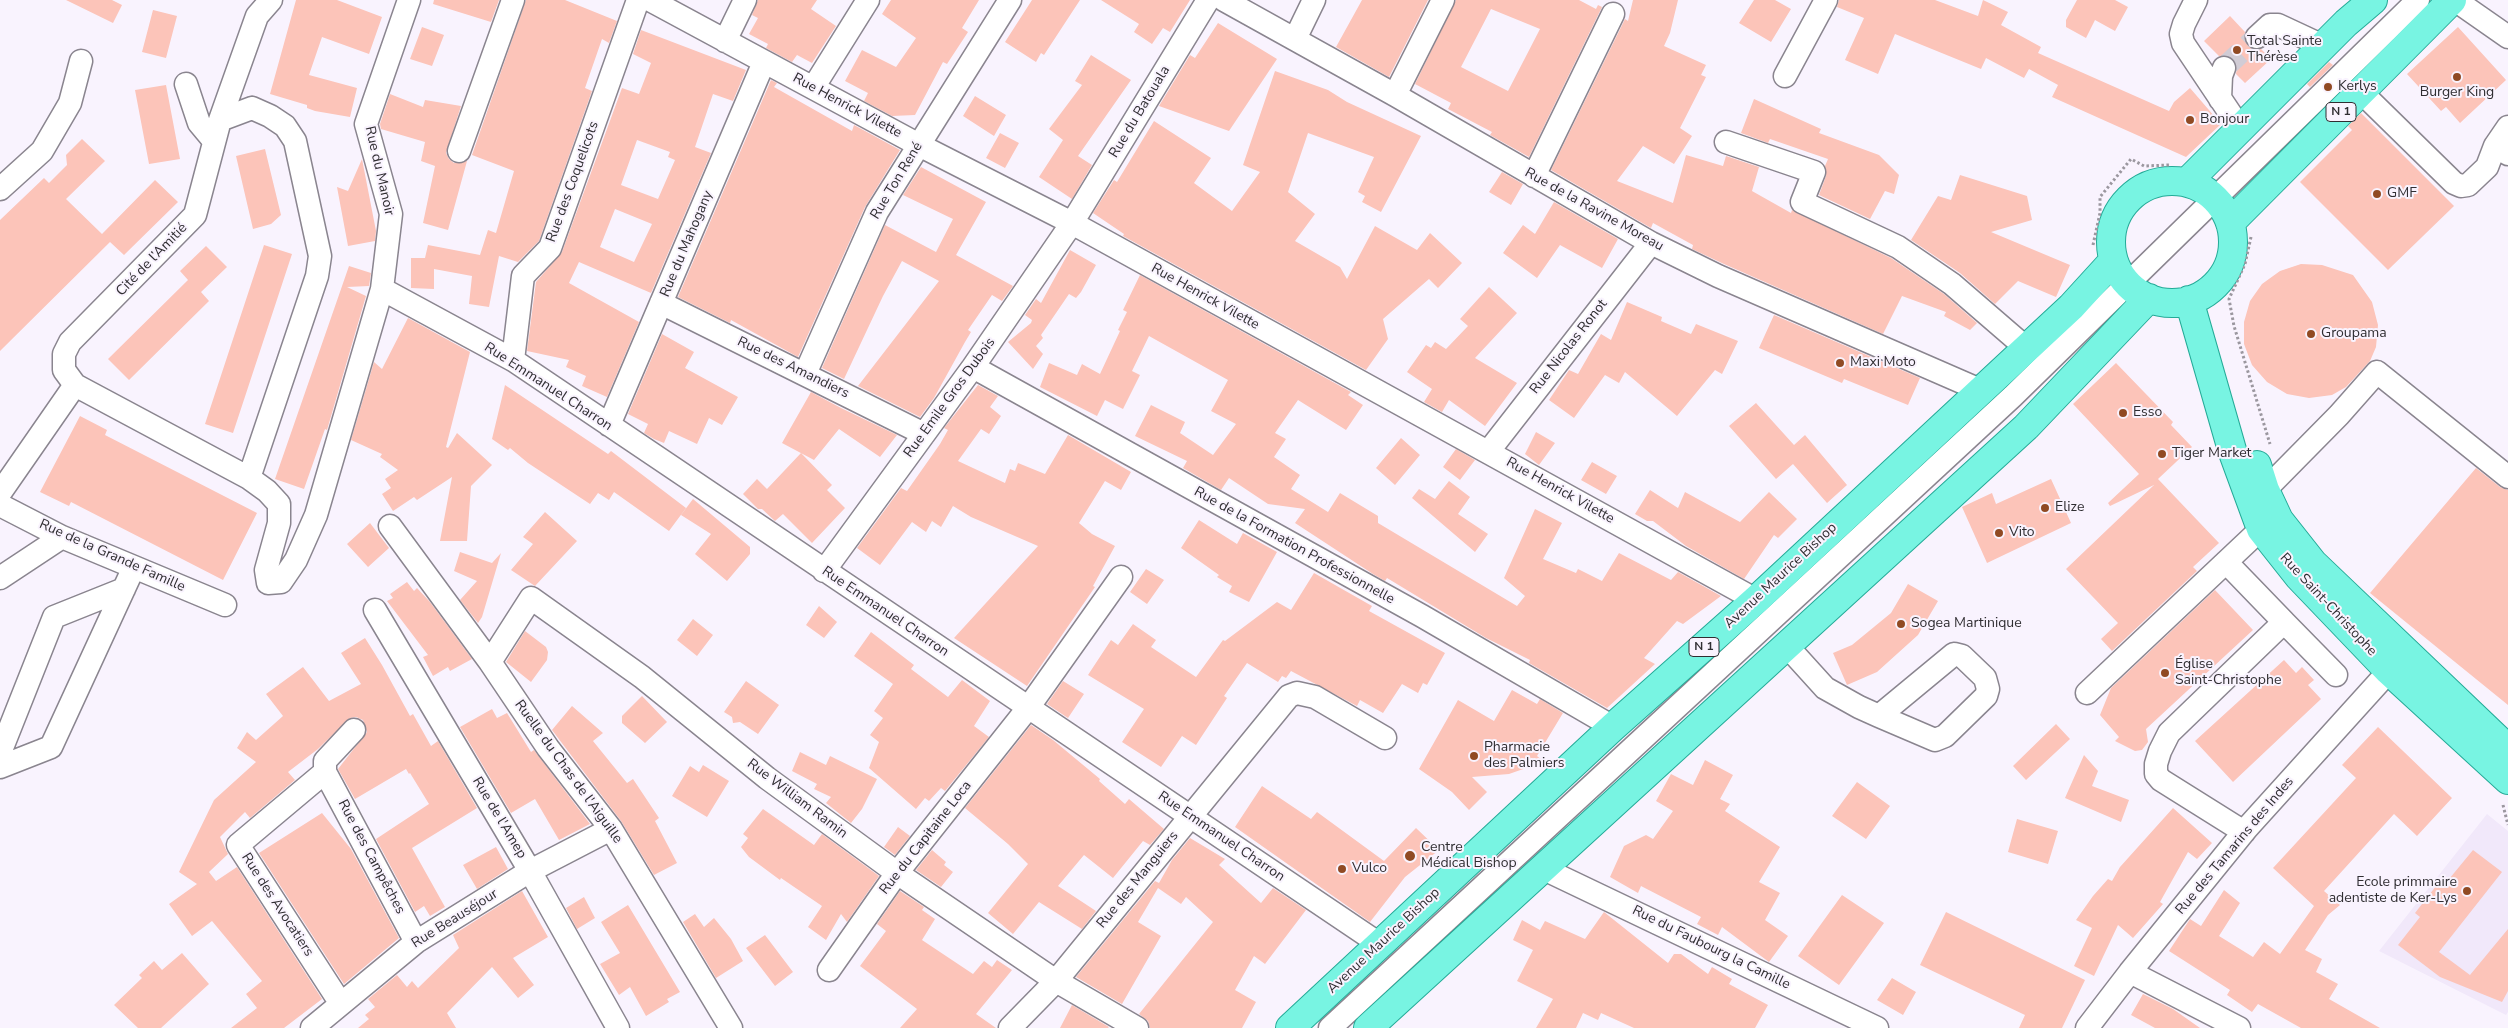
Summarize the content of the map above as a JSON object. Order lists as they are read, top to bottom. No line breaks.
{"streets":{"main road":["N 1","Avenue Maurice Bishop","Rue Saint-Christophe"],"street":["Rue Henrick Vilette","Rue du Batouala","Rue du Manoir","Rue Ton René","Rue des Coquelicots","Rue de la Ravine Moreau","Rue du Mahogany","Cité de l’Amitié","Rue Nicolas Ronot","Rue des Amandiers","Rue Emmanuel Charron","Rue Emile Gros Dubois","Rue de la Formation Professionnelle","Rue de la Grande Famille","Ruelle du Chas de l'Aiguille","Rue William Ramin","Rue de l'Amep","Rue du Capitaine Loca","Rue des Tamarins des Indes","Rue des Campêches","Rue des Manguiers","Rue des Avocatiers","Rue Beauséjour","Rue du Faubourg la Camille"]},"crossings":[["Rue Henrick Vilette","Rue du Batouala"],["Rue Henrick Vilette","Rue Ton René"],["Rue Henrick Vilette","Rue du Mahogany"],["Rue Henrick Vilette","Rue Nicolas Ronot"],["Rue Henrick Vilette","Rue Emile Gros Dubois"],["Rue Henrick Vilette","Avenue Maurice Bishop"],["Rue du Batouala","Rue Emile Gros Dubois"],["Rue du Manoir","Rue Emmanuel Charron"],["Rue Ton René","Rue des Amandiers"],["Rue des Coquelicots","Rue Emmanuel Charron"],["Rue de la Ravine Moreau","Rue Nicolas Ronot"],["Rue de la Ravine Moreau","Avenue Maurice Bishop"],["Rue du Mahogany","Rue des Amandiers"],["Rue du Mahogany","Rue Emmanuel Charron"],["Rue des Amandiers","Rue Emile Gros Dubois"],["Rue Emmanuel Charron","Rue Emile Gros Dubois"],["Rue Emmanuel Charron","Avenue Maurice Bishop"],["Rue Emmanuel Charron","Rue du Capitaine Loca"],["Rue Emmanuel Charron","Rue des Manguiers"],["Rue Emile Gros Dubois","Rue de la Formation Professionnelle"],["Rue de la Formation Professionnelle","Avenue Maurice Bishop"],["Rue Saint-Christophe","Rue des Tamarins des Indes"],["Ruelle du Chas de l'Aiguille","Rue William Ramin"],["Ruelle du Chas de l'Aiguille","Rue Beauséjour"],["Rue William Ramin","Rue du Capitaine Loca"],["Rue William Ramin","Rue des Manguiers"],["Rue de l'Amep","Rue Beauséjour"],["Rue des Campêches","Rue des Avocatiers"],["Rue des Campêches","Rue Beauséjour"],["Rue des Avocatiers","Rue Beauséjour"]],"places":["Total Sainte Thérèse","Burger King","Kerlys","Bonjour","GMF","Groupama","Maxi Moto","Esso","Tiger Market","Elize","Vito","Sogea Martinique","Église Saint-Christophe","Pharmacie des Palmiers","Centre Médical Bishop","Vulco","Ecole primmaire adentiste de Ker-Lys"]}
